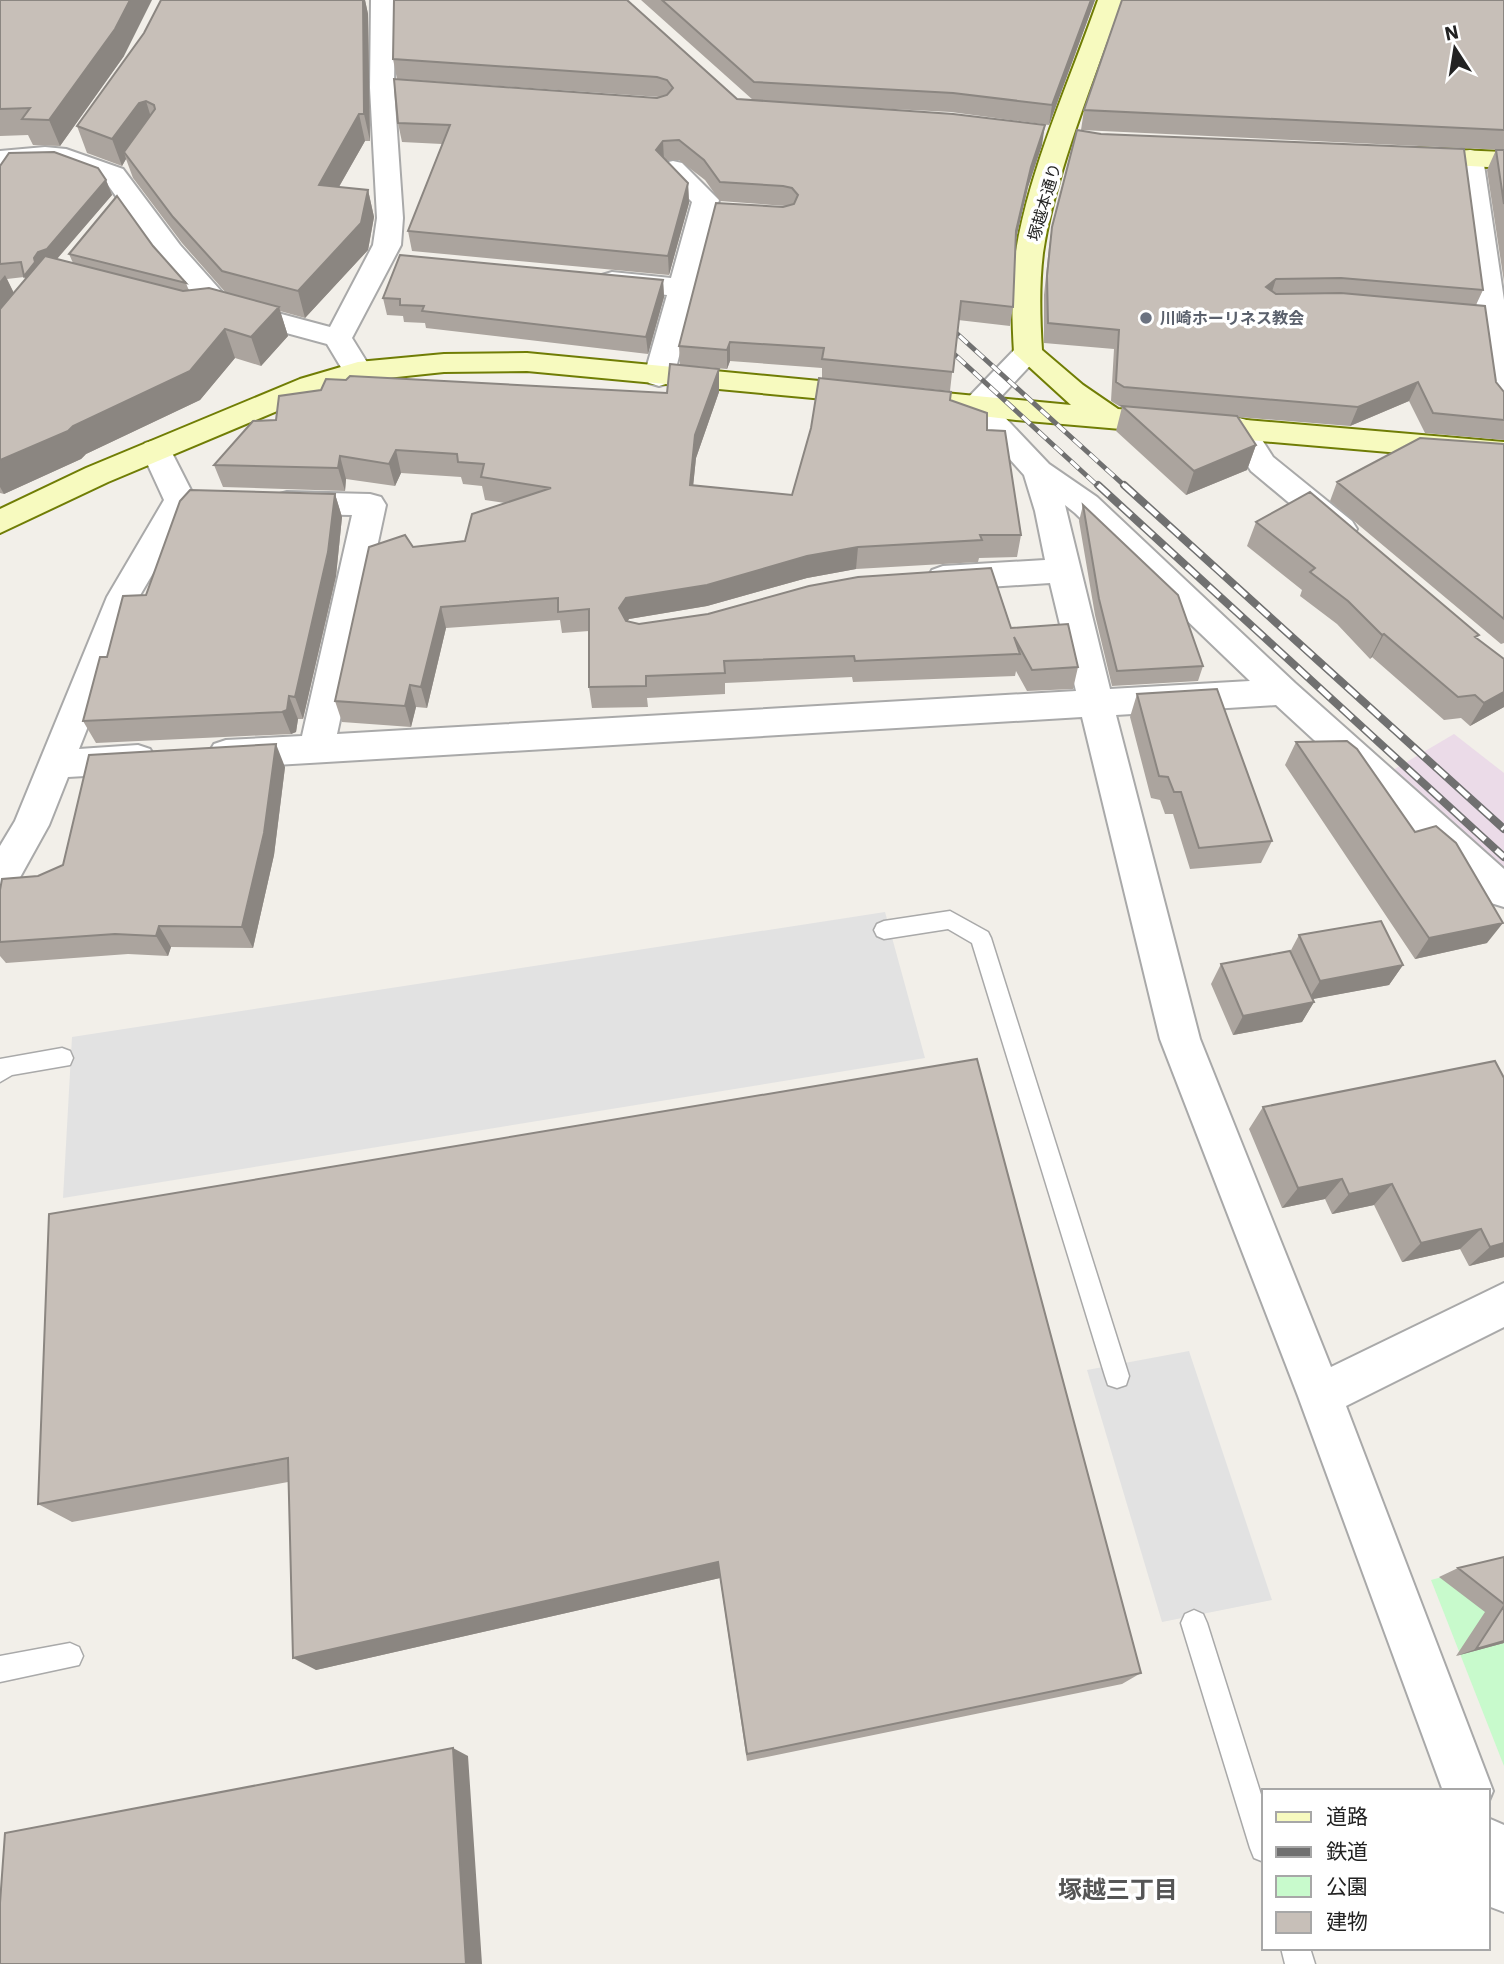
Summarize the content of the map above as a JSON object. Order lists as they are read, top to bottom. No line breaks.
{"streets":{"street":["塚越本通り"]},"districts":["塚越三丁目"],"places":["川崎ホーリネス教会"],"legend":["道路","鉄道","公園","建物"],"north":"top"}
